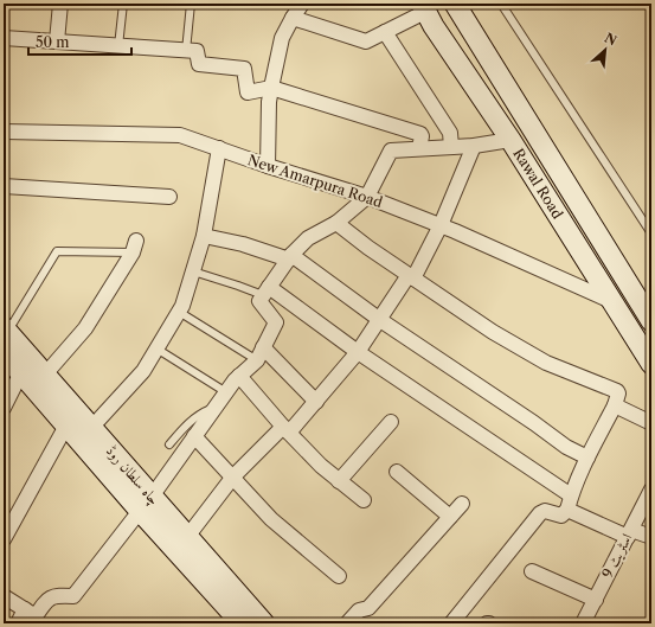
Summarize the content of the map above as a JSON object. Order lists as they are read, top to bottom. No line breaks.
{"streets":{"main road":["Rawal Road","چاہ سلطان روڈ"],"street":["New Amarpura Road","اسٹریٹ 9"]},"crossings":[["New Amarpura Road","Rawal Road"]],"scale_bar":"50 m","north":"top right"}
